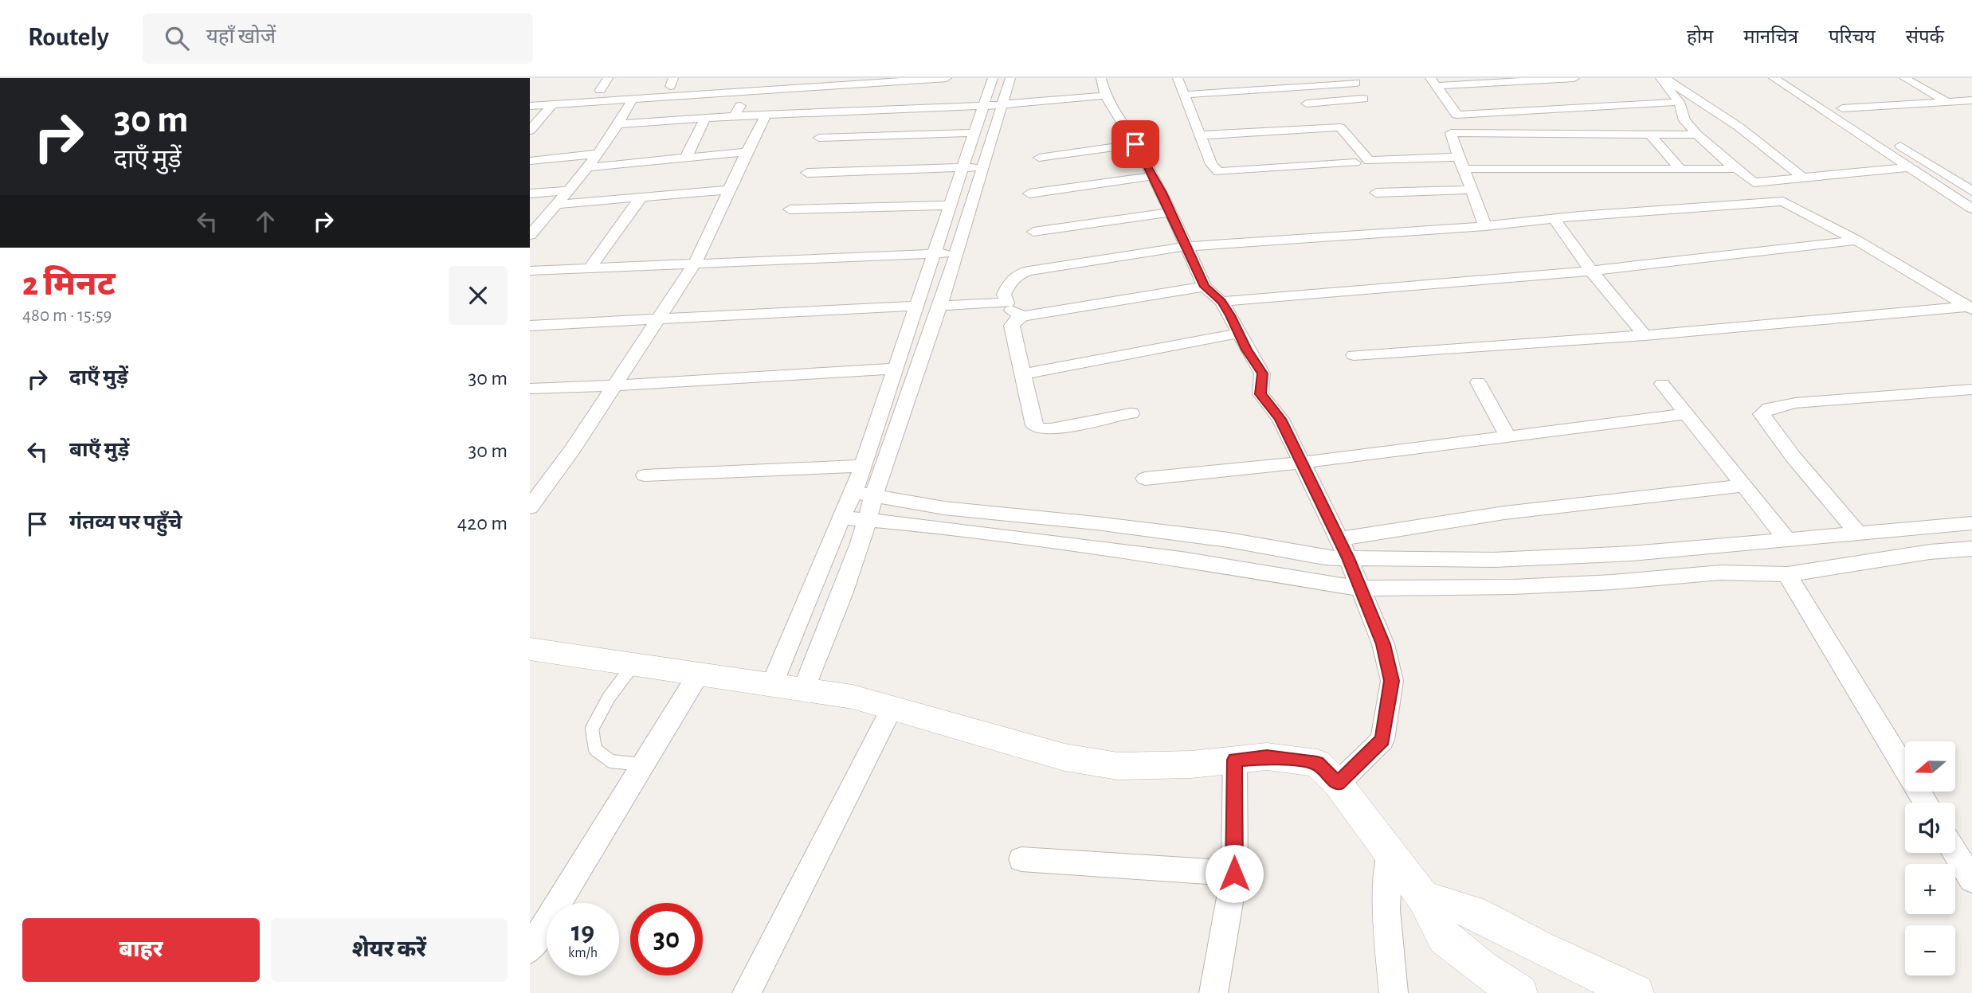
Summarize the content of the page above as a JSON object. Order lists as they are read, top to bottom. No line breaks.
{"north":"left","page":{"header":"Routely","search":"यहाँ खोजें","nav":["होम","मानचित्र","परिचय","संपर्क"],"turn":["30 m","दाएँ मुड़ें"],"heading":["2 मिनट","480 m · 15:59"],"list":[{"name":"दाएँ मुड़ें","value":"30 m"},{"name":"बाएँ मुड़ें","value":"30 m"},{"name":"गंतव्य पर पहुँचे","value":"420 m"}],"map_buttons":["+","−"],"speed":"19 km/h","limit":"30","buttons":["बाहर","शेयर करें"]}}
